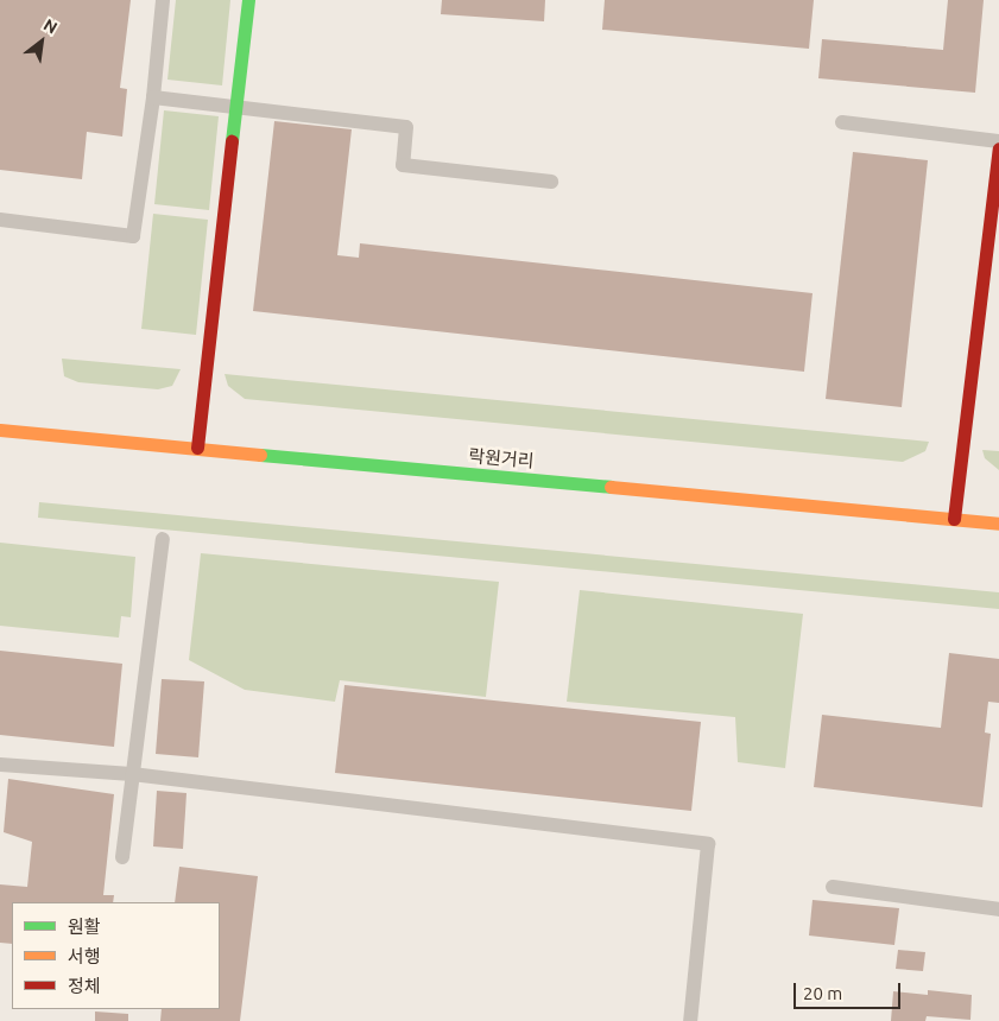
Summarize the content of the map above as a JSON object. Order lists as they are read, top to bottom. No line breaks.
{"streets":{"main road":["락원거리"]},"legend":["원활","서행","정체"],"scale_bar":"20 m","north":"top right"}
